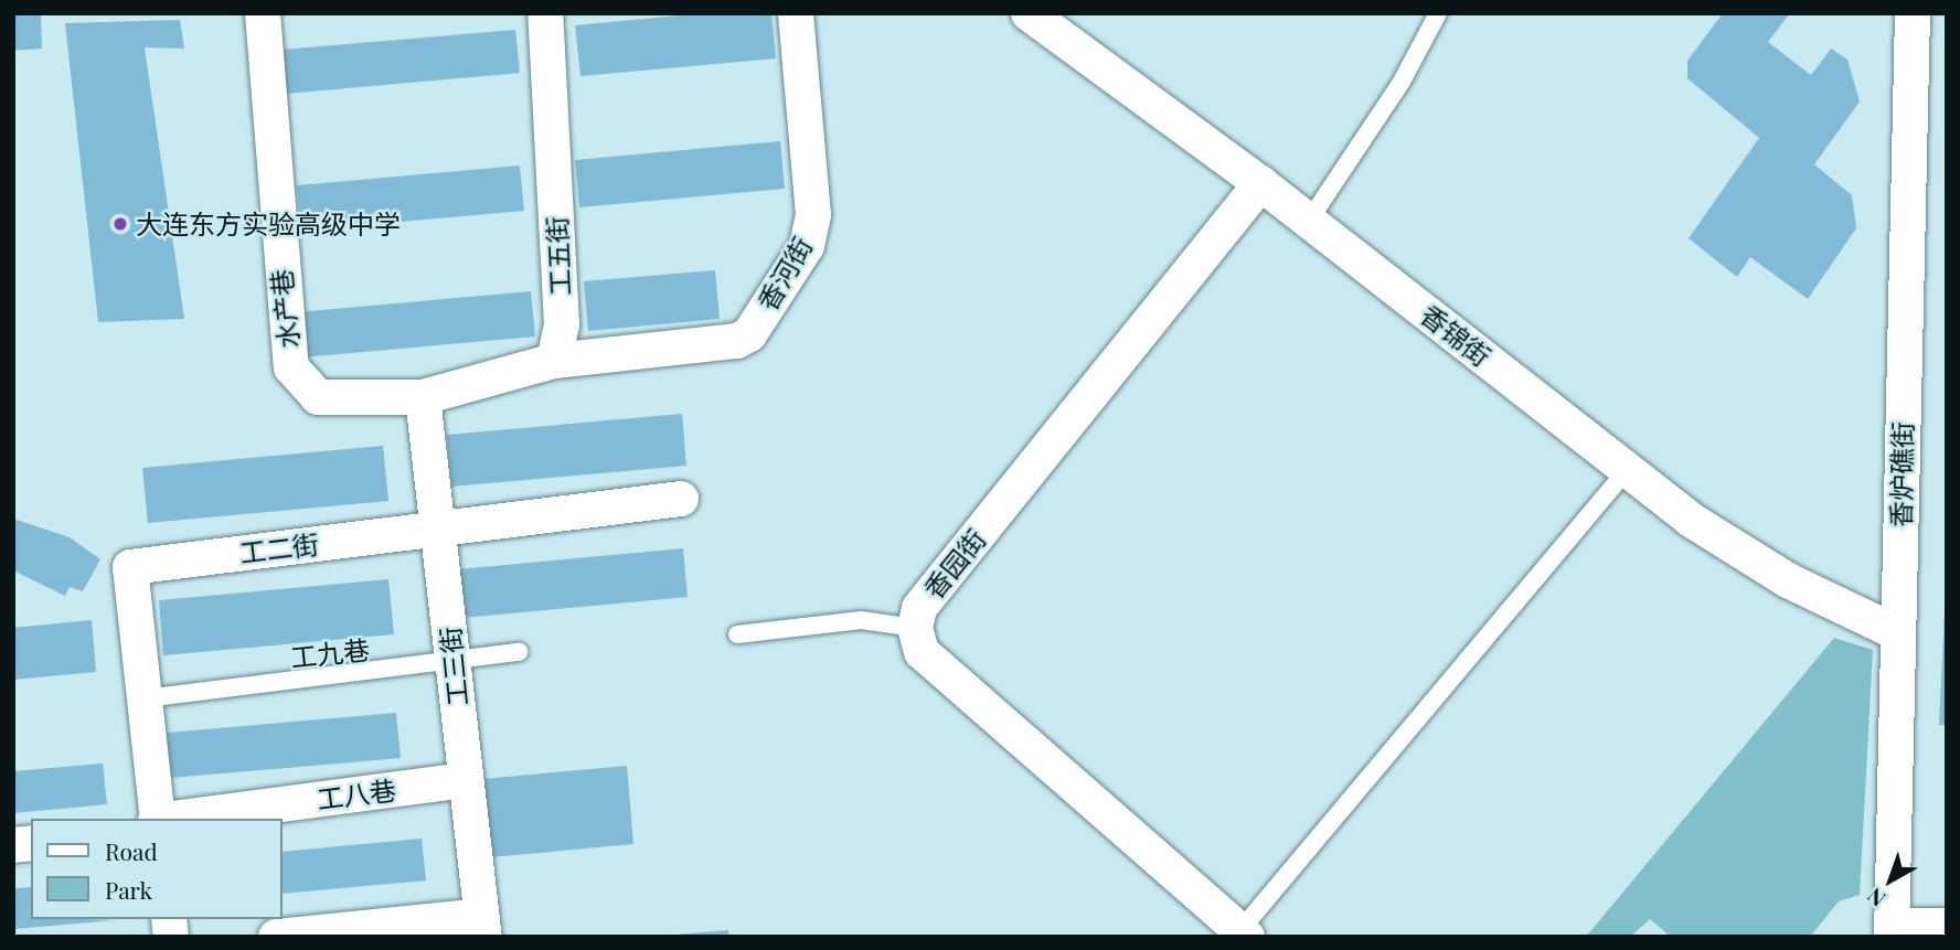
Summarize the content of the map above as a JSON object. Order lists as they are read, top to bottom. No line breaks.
{"streets":{"street":["工五街","香河街","水产巷","香锦街","香炉礁街","工二街","香园街","工三街","工八巷"],"lane":["工九巷"]},"crossings":[["工五街","香河街"],["水产巷","工三街"],["香锦街","香炉礁街"],["香锦街","香园街"],["工二街","工九巷"],["工二街","工三街"],["工九巷","工三街"],["工三街","工八巷"]],"places":["大连东方实验高级中学"],"legend":["Road","Park"],"north":"bottom left"}
